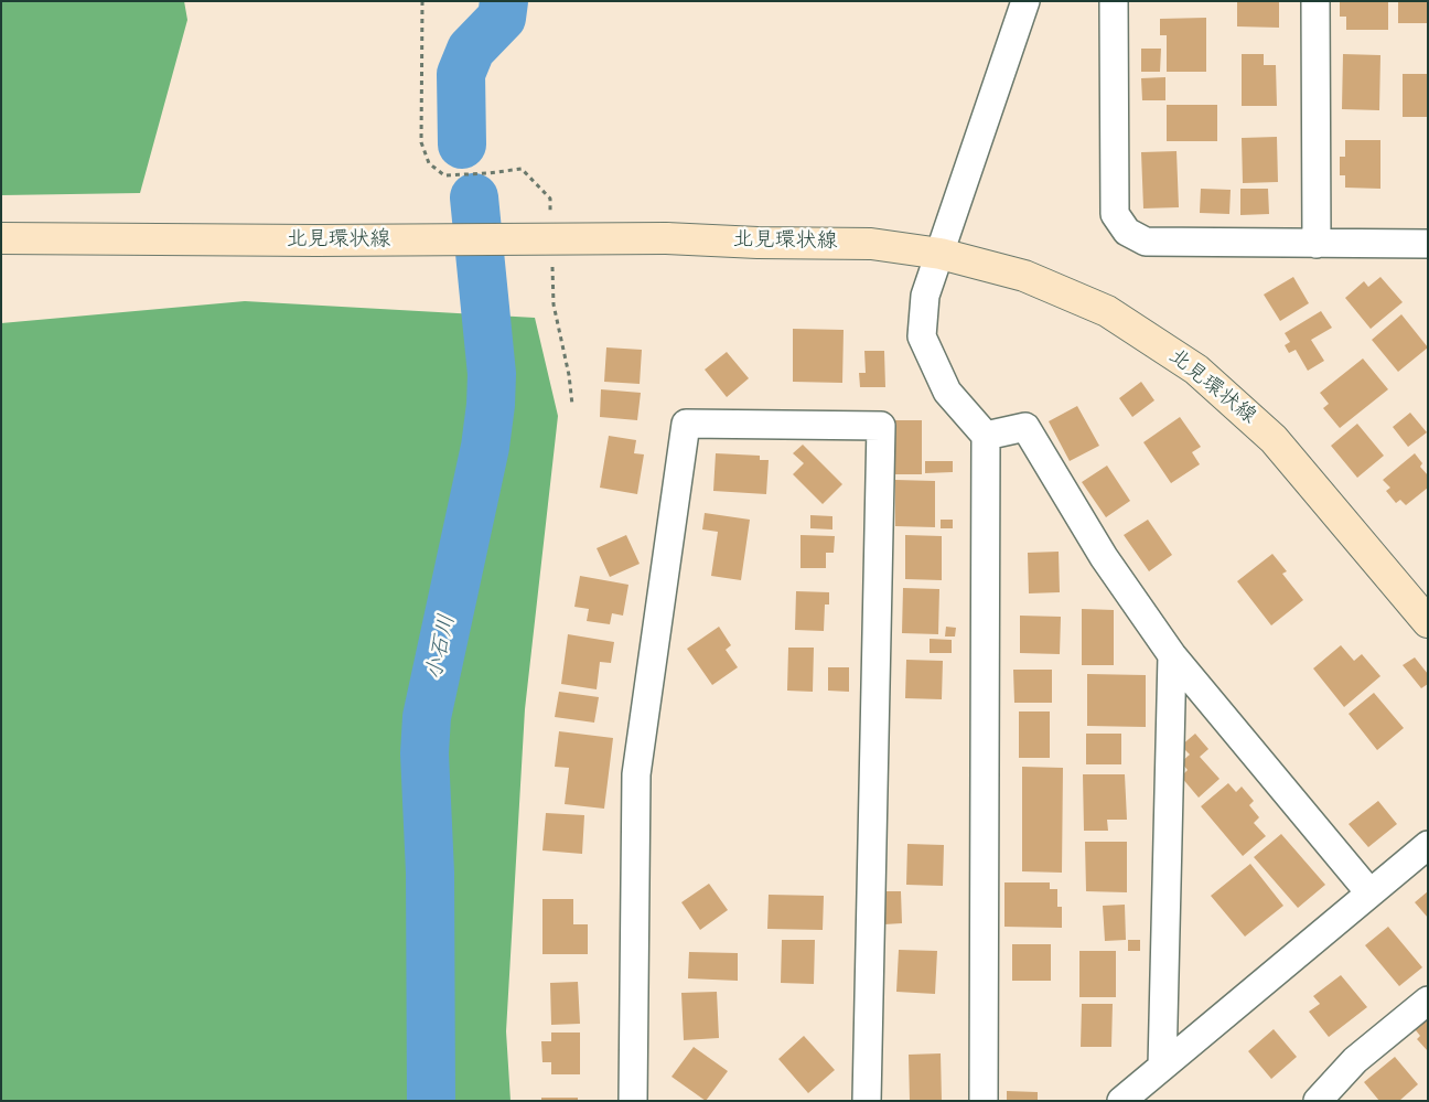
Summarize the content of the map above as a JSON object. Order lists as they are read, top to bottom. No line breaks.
{"streets":{"main road":["北見環状線"]},"water":["小石川"]}
